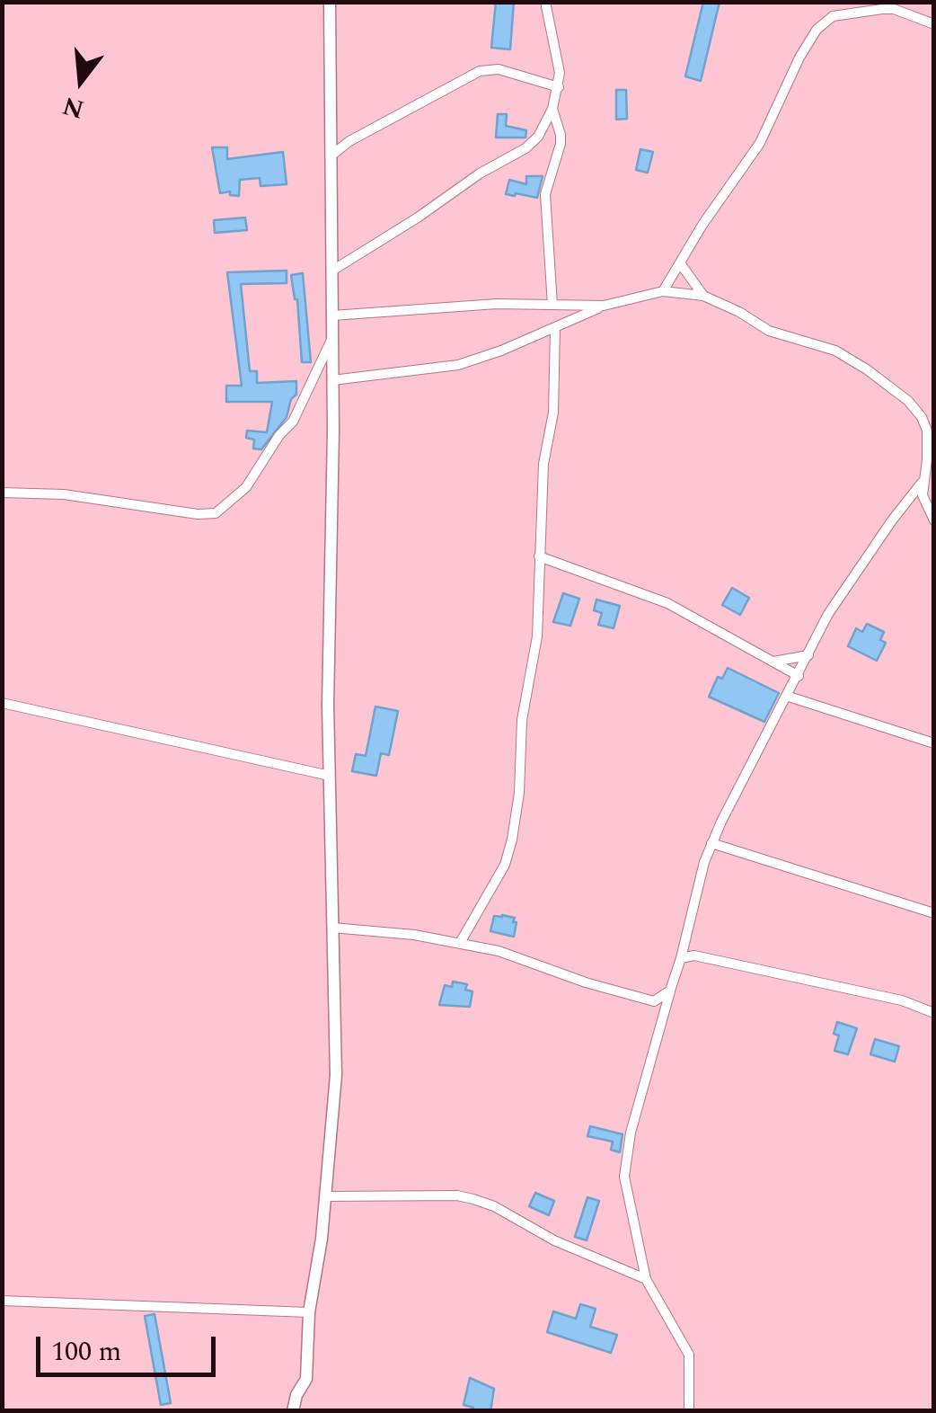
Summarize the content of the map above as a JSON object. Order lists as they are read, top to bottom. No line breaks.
{"scale_bar":"100 m","north":"bottom"}
